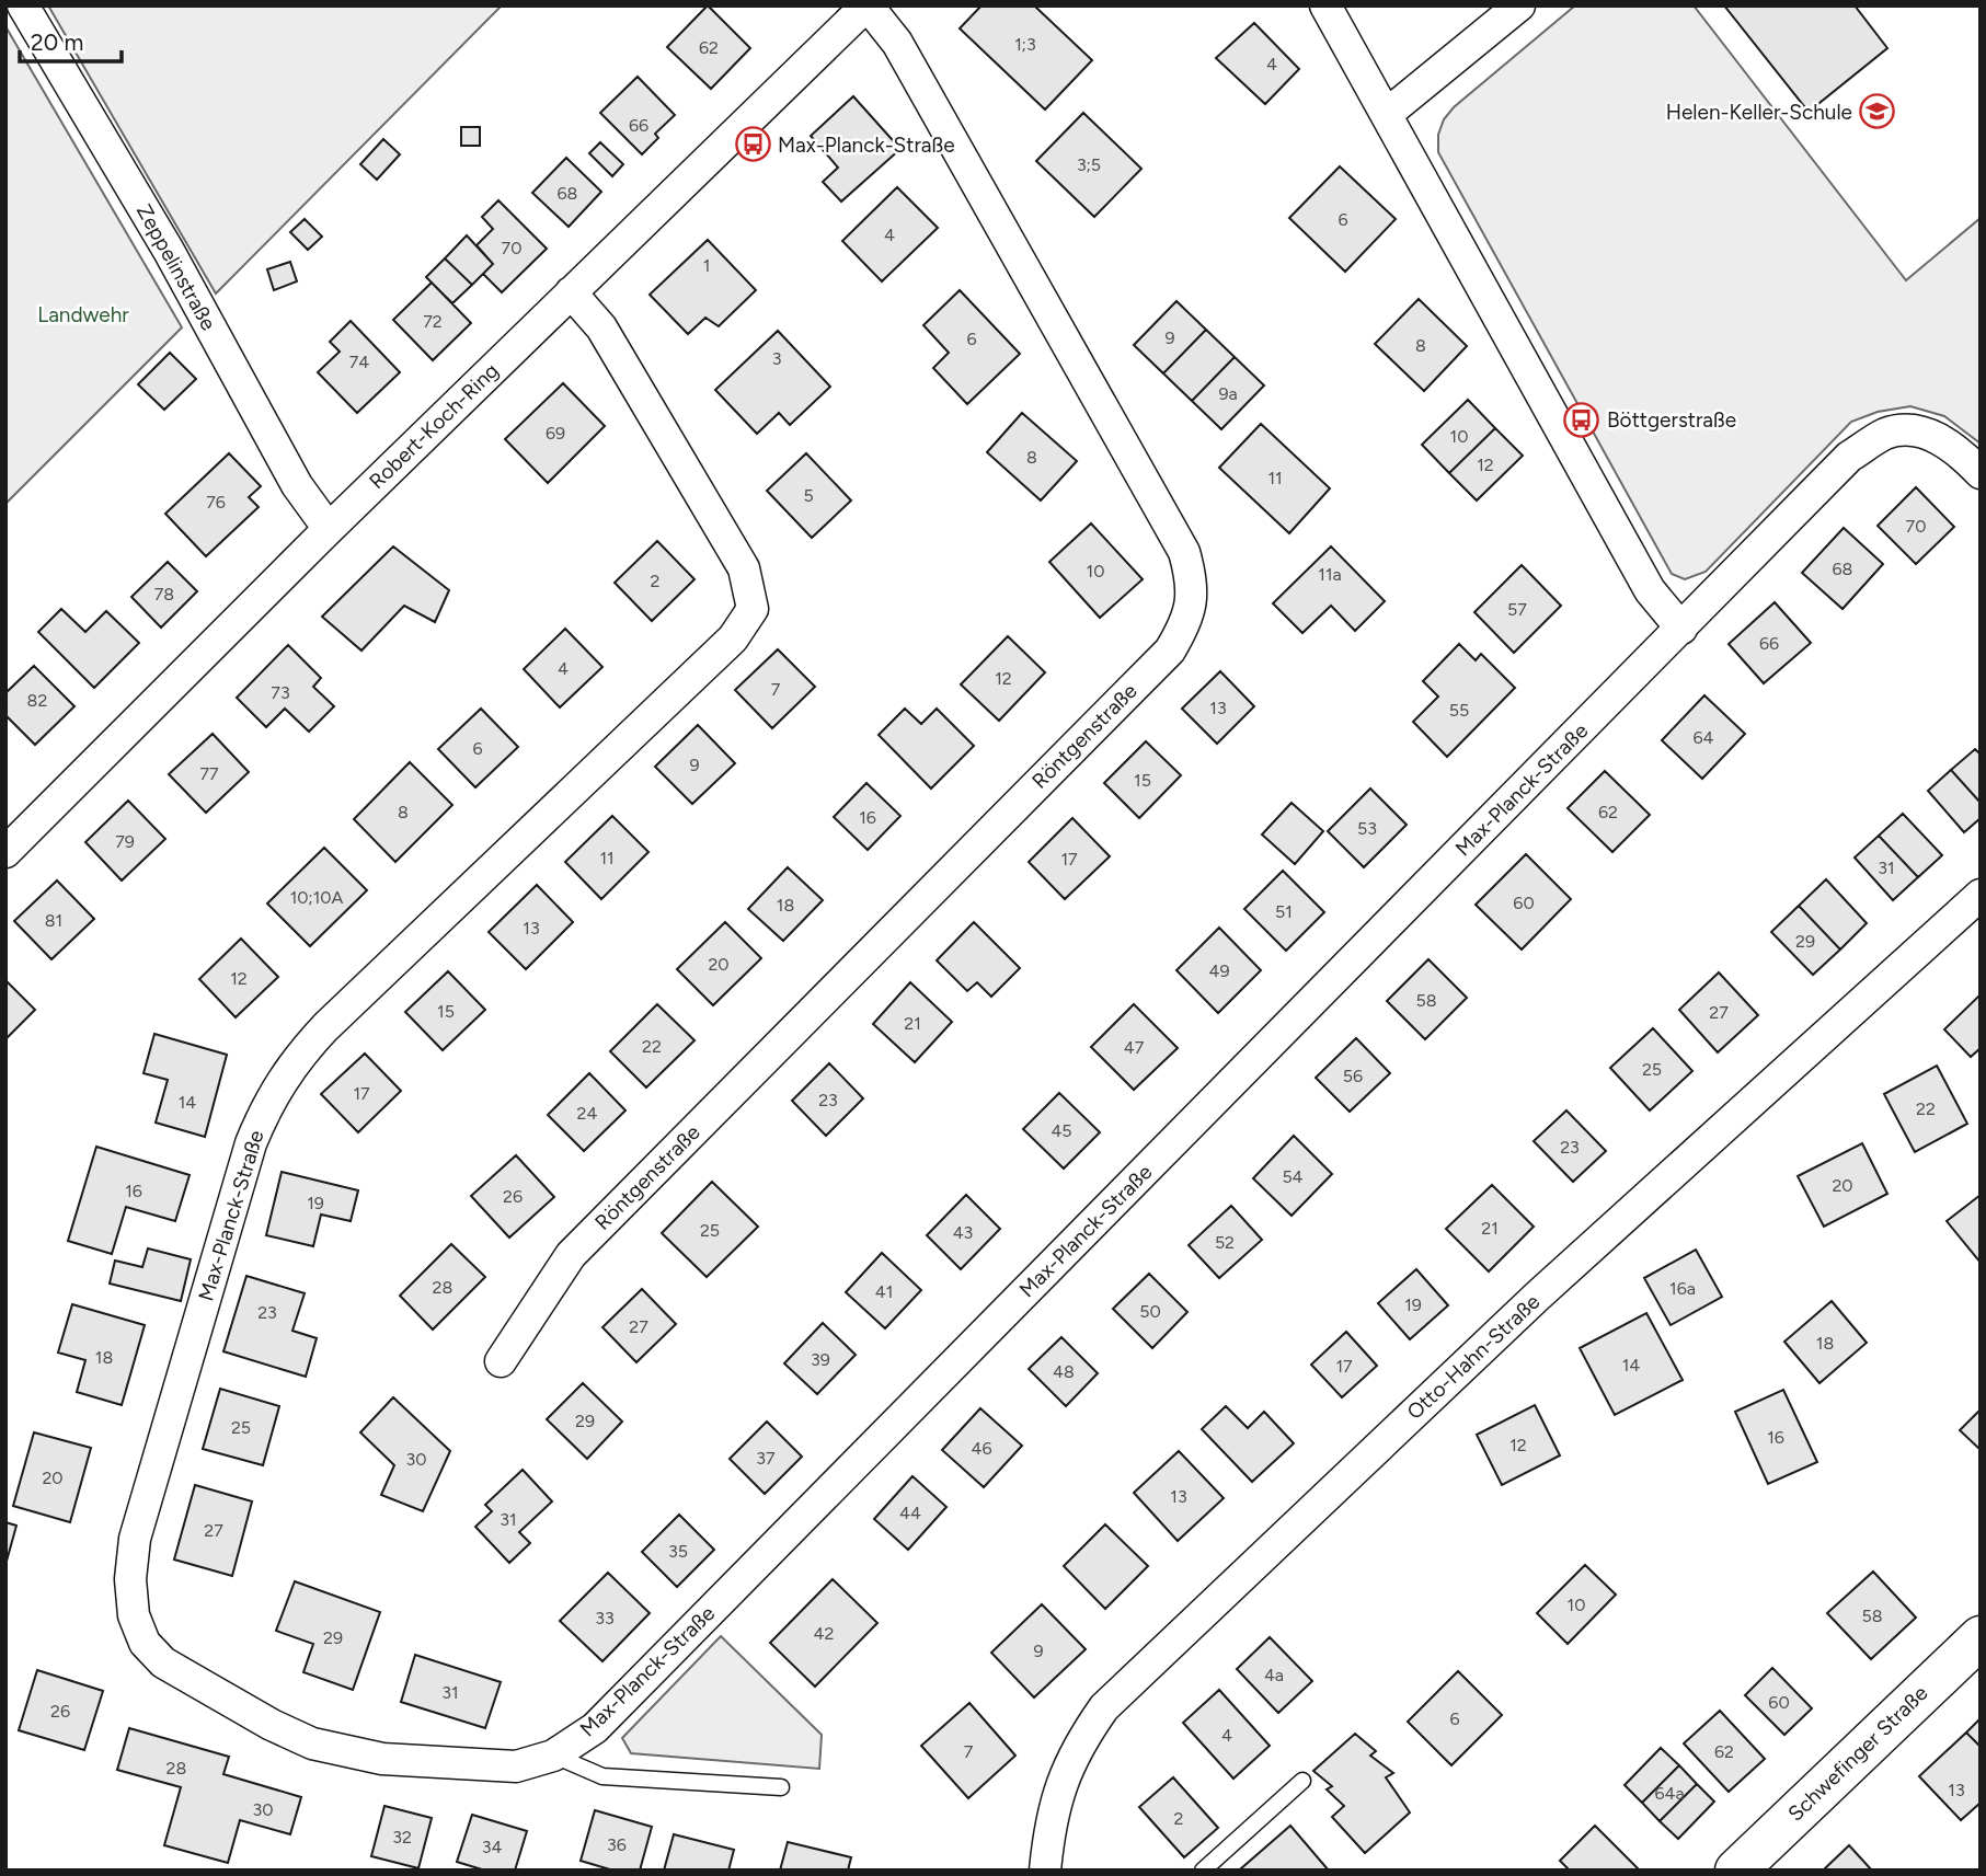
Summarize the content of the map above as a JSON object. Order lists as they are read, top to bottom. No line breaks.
{"streets":{"street":["Zeppelinstraße","Robert-Koch-Ring","Röntgenstraße","Max-Planck-Straße","Otto-Hahn-Straße","Schwefinger Straße"]},"crossings":[["Zeppelinstraße","Robert-Koch-Ring"],["Robert-Koch-Ring","Röntgenstraße"],["Robert-Koch-Ring","Max-Planck-Straße"]],"parks":["Landwehr"],"places":{"school or university":["Helen-Keller-Schule"],"bus stop":["Max-Planck-Straße","Böttgerstraße"]},"house_numbers":["1;3","62","4","66","3;5","68","6","4","70","1","72","9","6","8","3","74","9a","69","10","8","12","11","5","76","70","68","10","11a","2","78","57","66","4","12","7","73","82","13","55","64","6","9","77","15","8","62","16","53","79","11","17","31","10;10A","60","18","51","81","13","29","20","49","12","58","15","27","21","22","47","25","56","17","23","14","22","24","45","23","54","20","16","26","19","21","25","43","52","28","16a","41","19","50","23","27","18","18","39","14","17","48","29","25","16","12","46","37","30","20","13","44","31","27","35","10","58","33","42","29","9","4a","31","60","26","6","4","7","62","28","13","64a","30","2","32","36","34"],"scale_bar":"20 m"}
